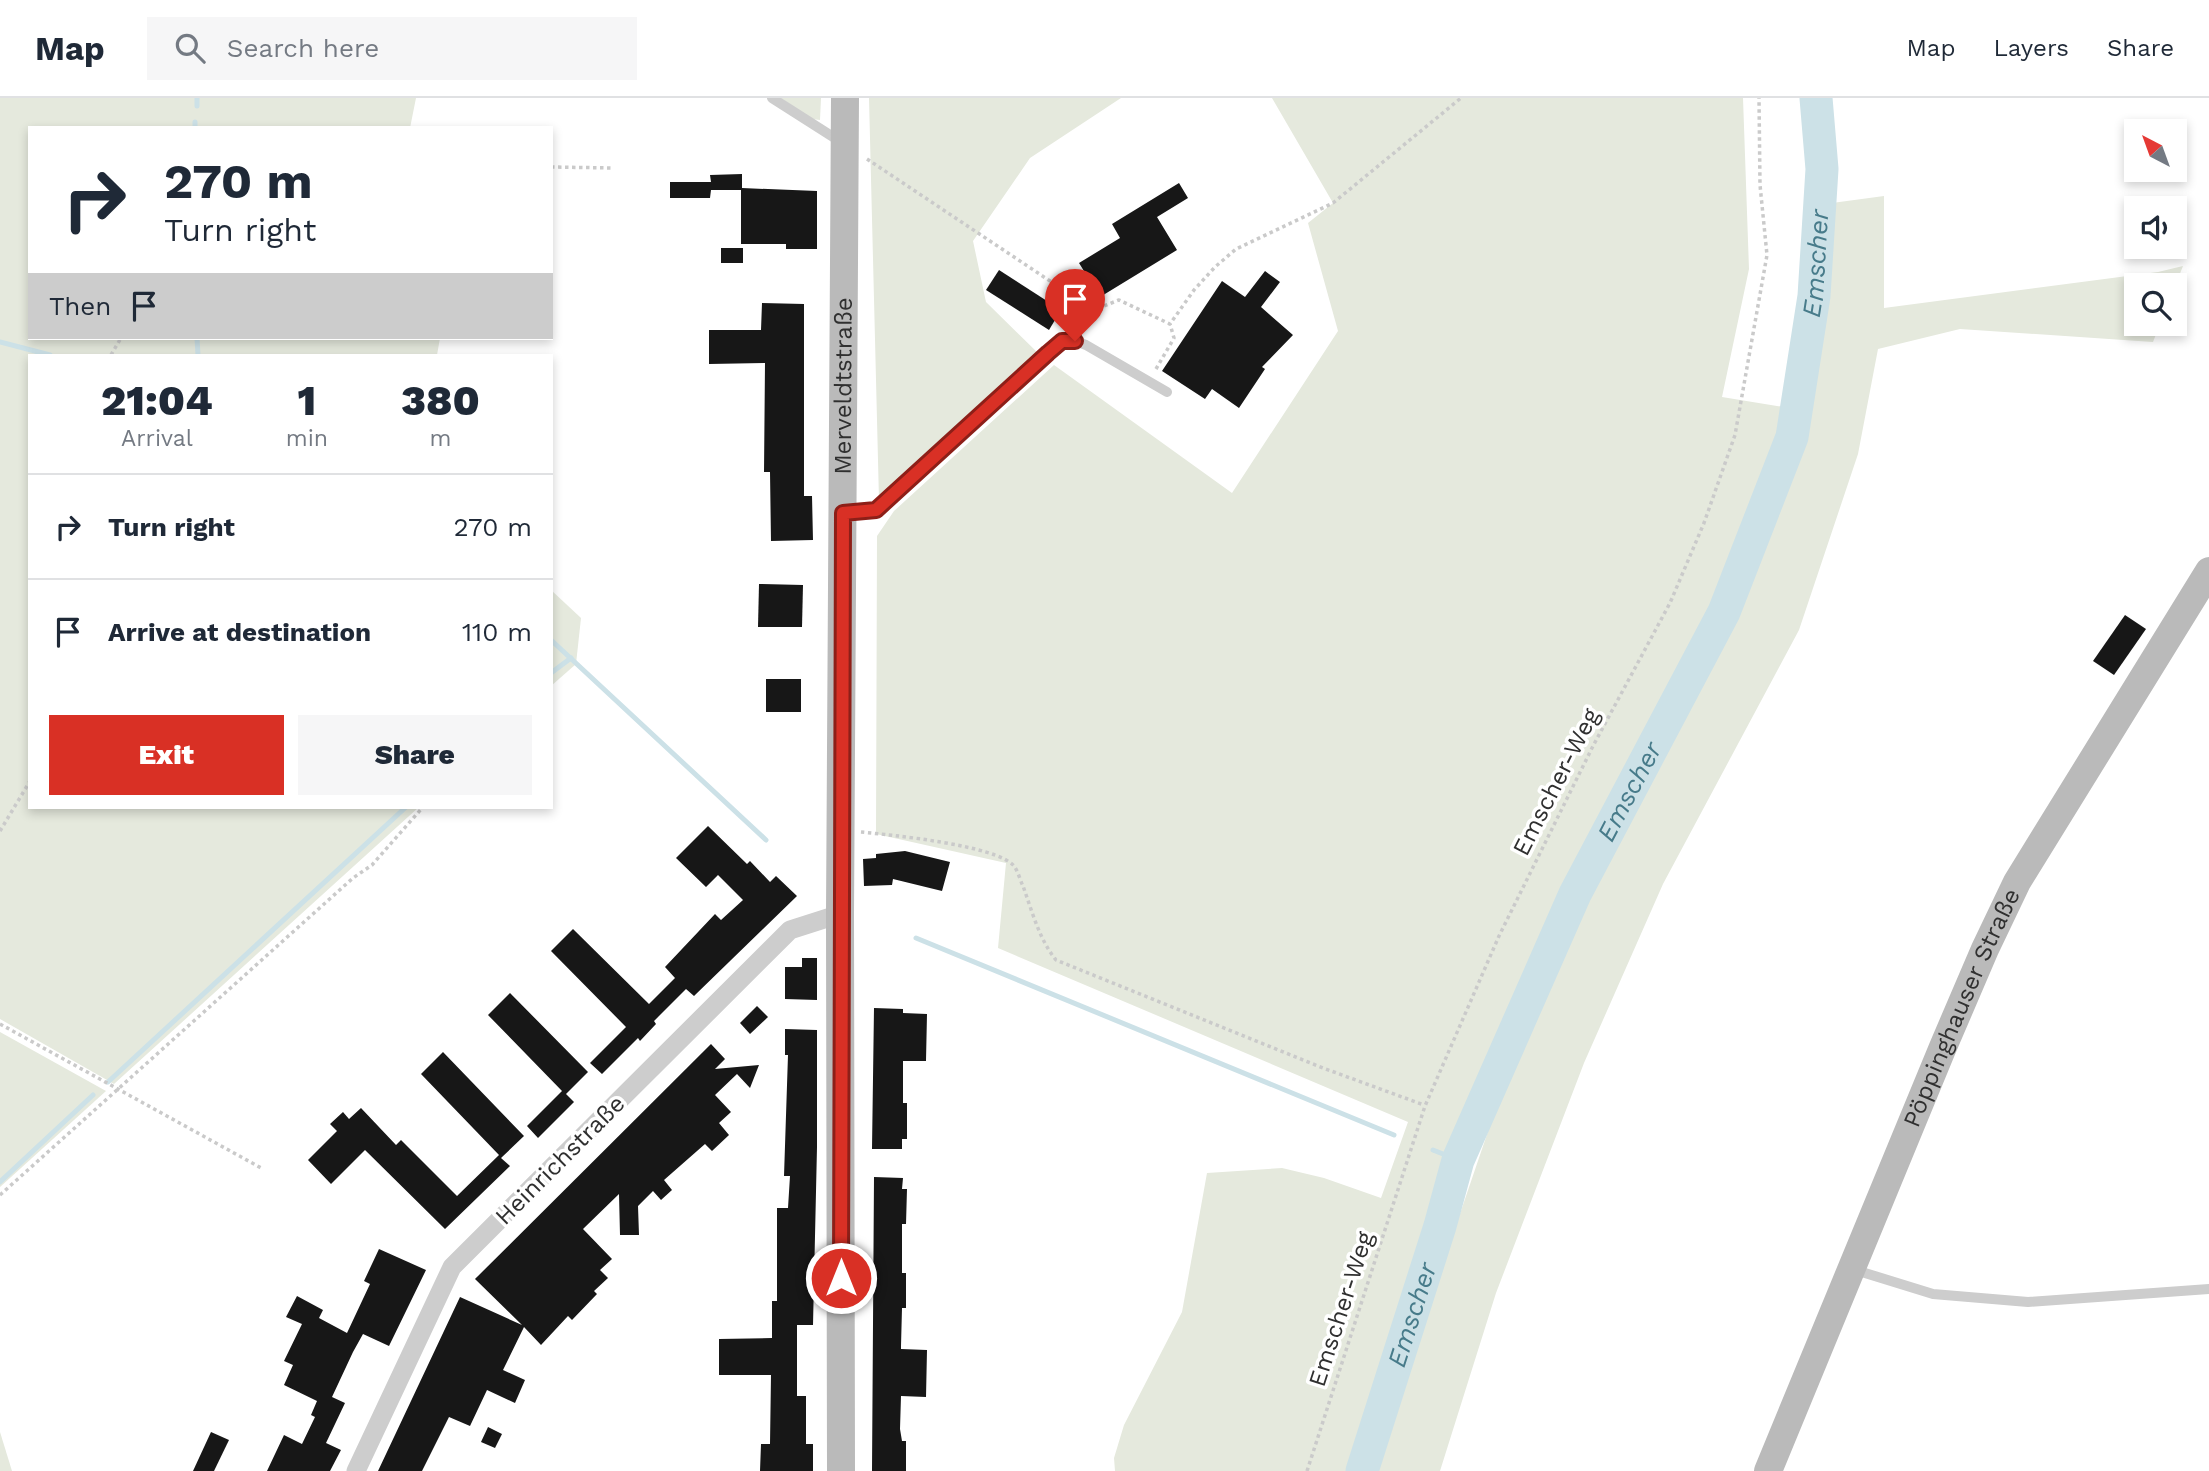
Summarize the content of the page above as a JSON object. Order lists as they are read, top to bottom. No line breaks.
{"streets":{"main road":["Merveldtstraße","Pöppinghauser Straße"],"street":["Heinrichstraße"],"path":["Emscher-Weg"]},"crossings":[["Merveldtstraße","Heinrichstraße"]],"water":["Emscher"],"north":"top left","page":{"header":"Map","search":"Search here","nav":["Map","Layers","Share"],"turn":["270 m","Turn right"],"then":"Then","eta":["21:04","Arrival","1","min","380","m"],"list":[{"name":"Turn right","value":"270 m"},{"name":"Arrive at destination","value":"110 m"}],"buttons":["Exit","Share"]}}
